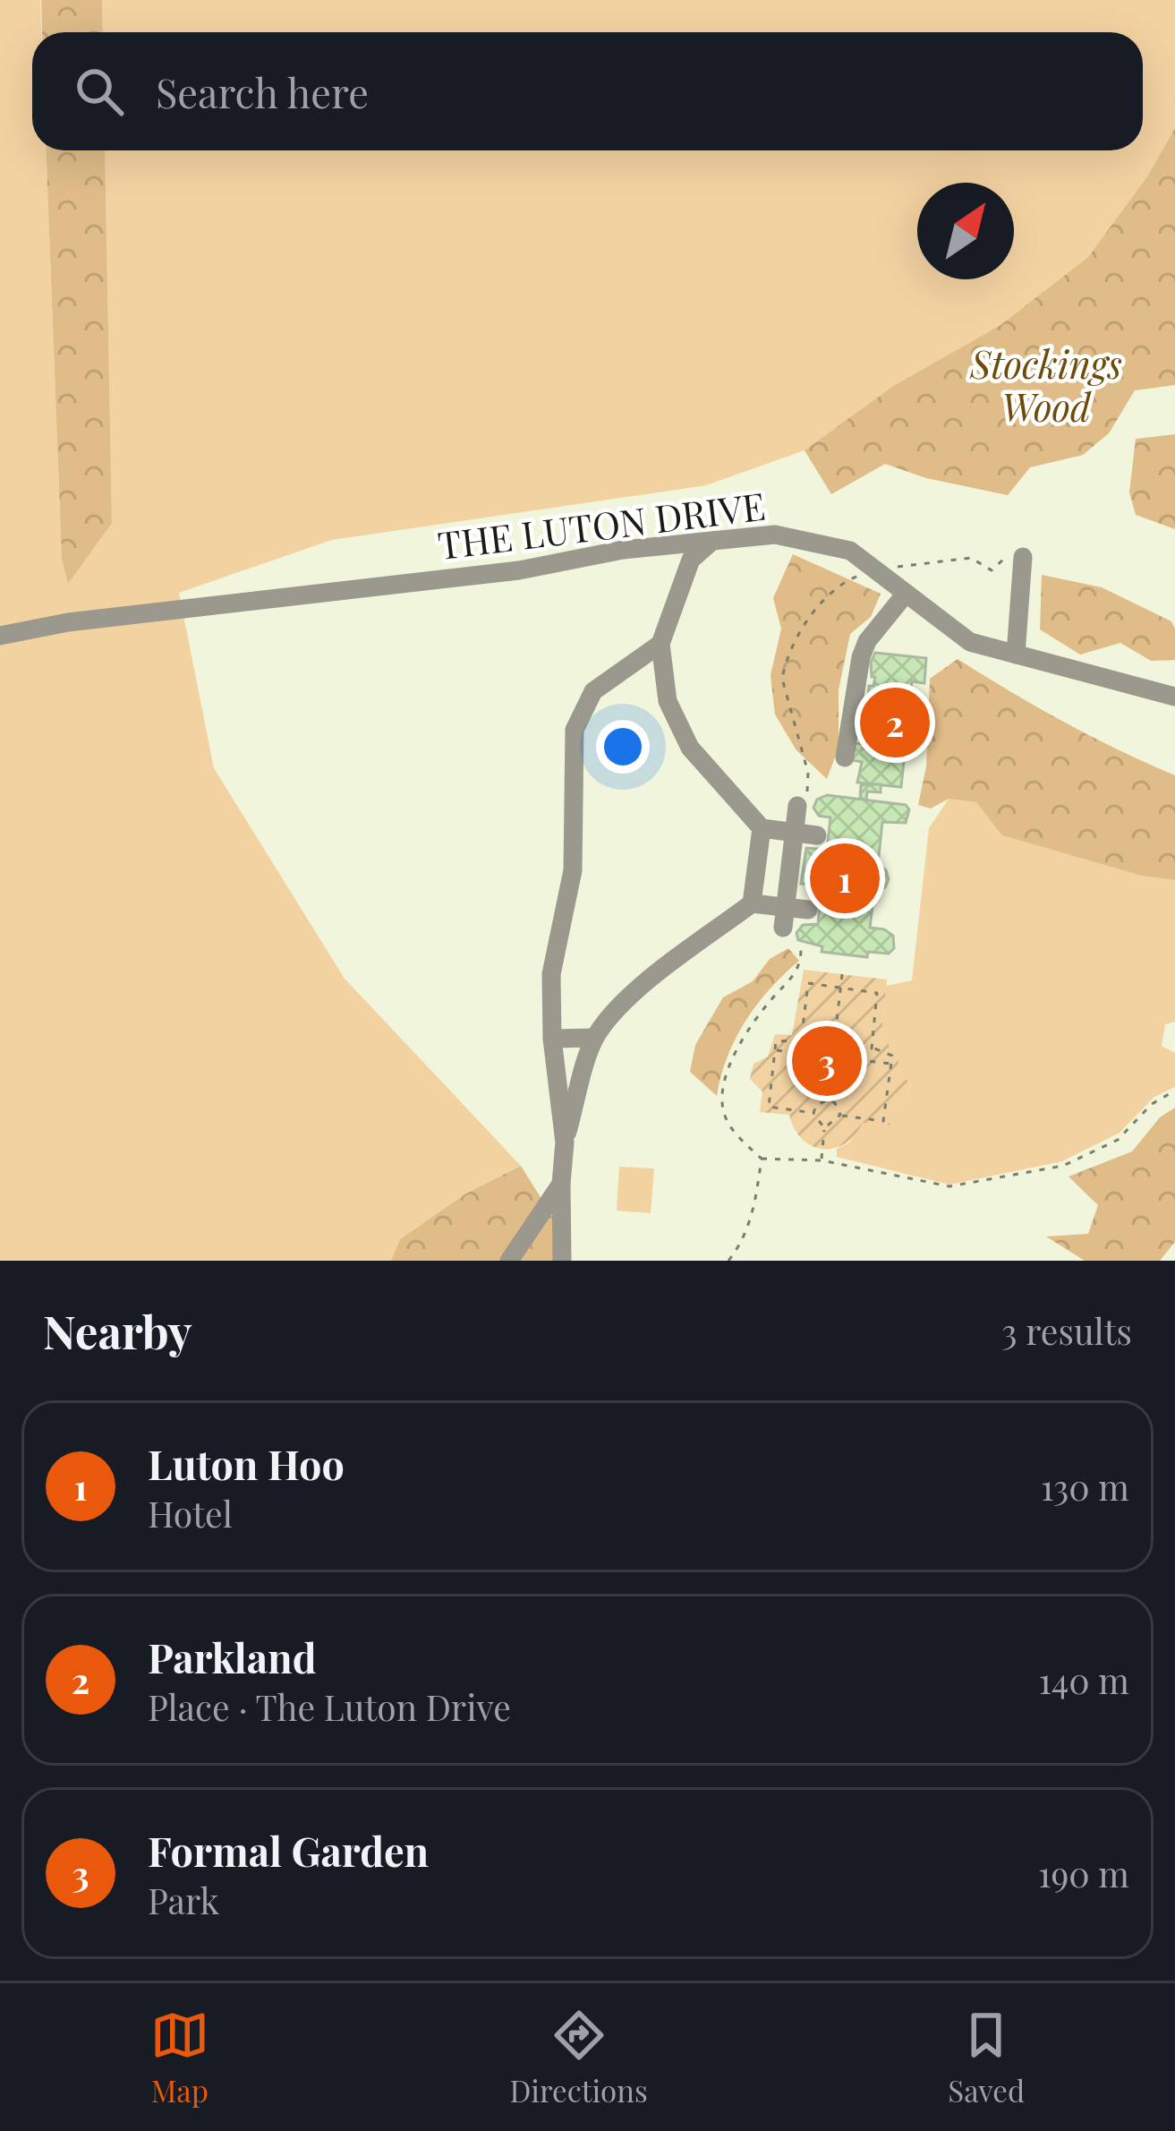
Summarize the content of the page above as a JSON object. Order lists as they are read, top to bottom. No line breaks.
{"streets":{"street":["THE LUTON DRIVE"]},"parks":["Stockings Wood"],"north":"top right","page":{"search":"Search here","pins":["2","1","3"],"heading":["Nearby","3 results"],"list":[{"mark":"1","name":"Luton Hoo","note":"Hotel","value":"130 m"},{"mark":"2","name":"Parkland","note":"Place · The Luton Drive","value":"140 m"},{"mark":"3","name":"Formal Garden","note":"Park","value":"190 m"}],"nav":["Map","Directions","Saved"]}}
